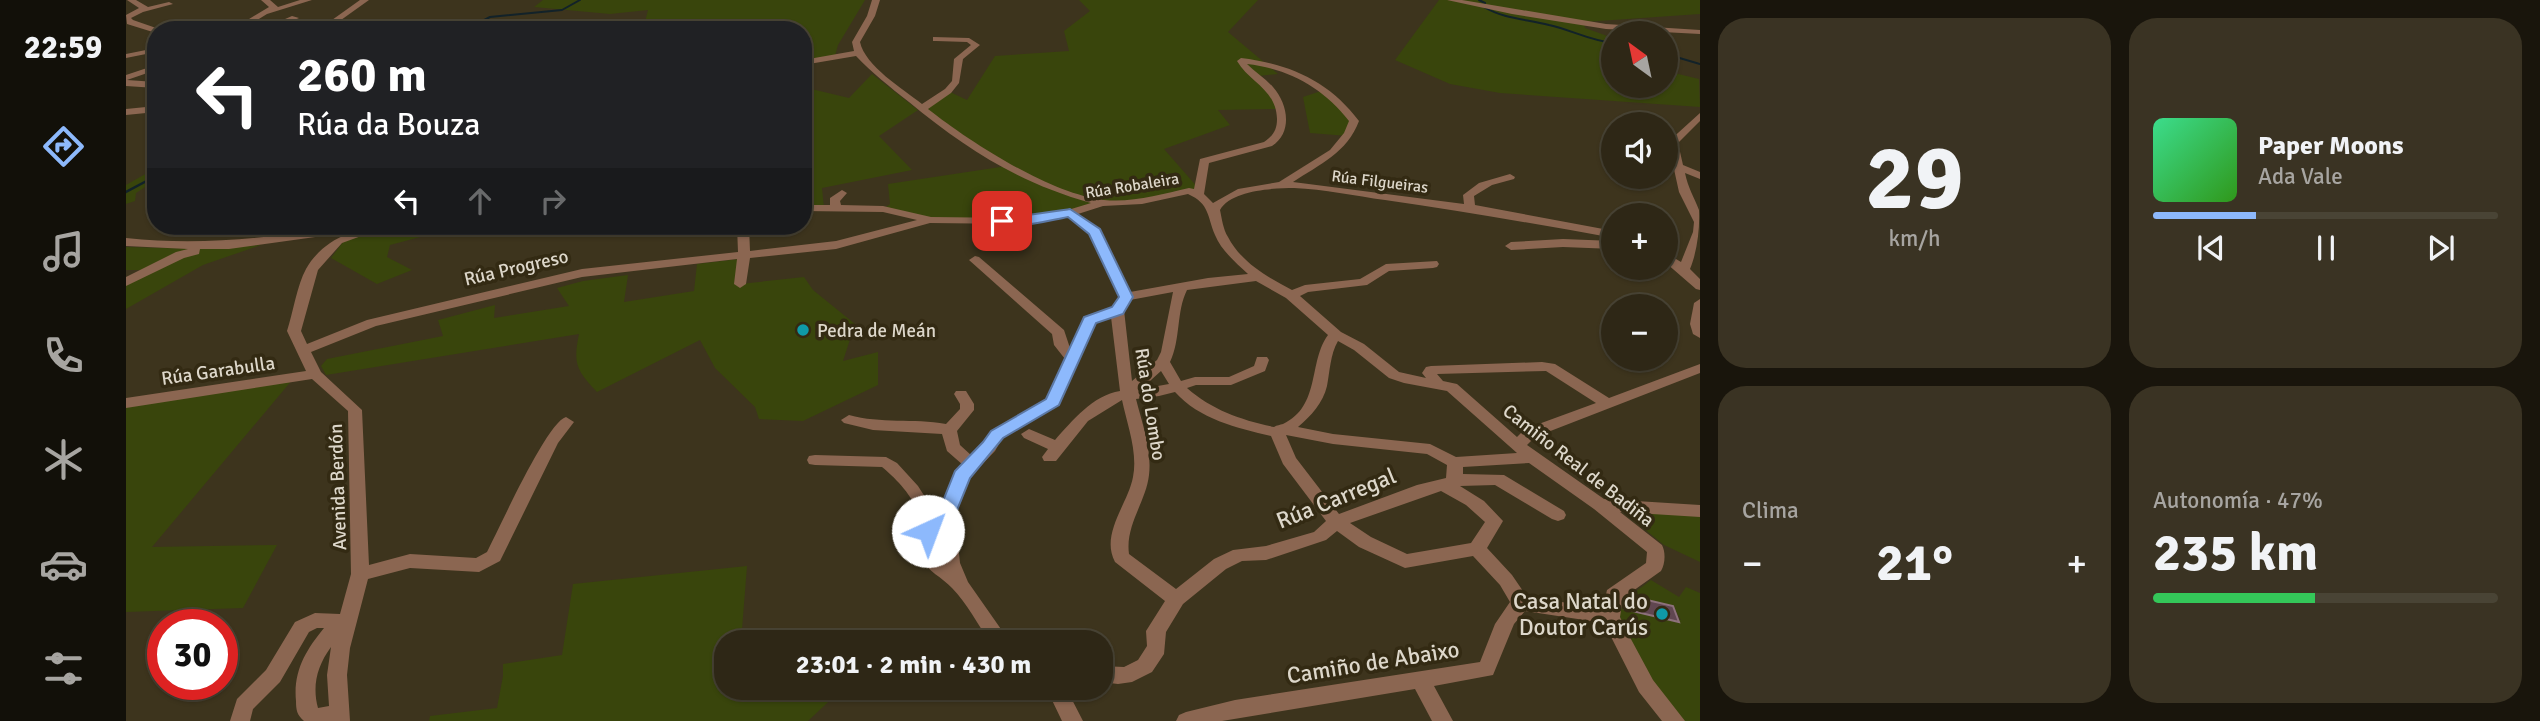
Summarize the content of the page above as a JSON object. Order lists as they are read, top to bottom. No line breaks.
{"streets":{"street":["Rúa Filgueiras","Rúa Robaleira","Rúa Progreso","Rúa Garabulla","Rúa do Lombo","Camiño Real de Badiña","Avenida Berdón","Rúa Carregal","Camiño de Abaixo"]},"crossings":[["Rúa Filgueiras","Rúa Robaleira"],["Rúa Robaleira","Rúa Progreso"],["Rúa Robaleira","Camiño Real de Badiña"],["Rúa Progreso","Avenida Berdón"],["Rúa Garabulla","Avenida Berdón"],["Rúa do Lombo","Rúa Carregal"]],"places":["Pedra de Meán","Casa Natal do Doutor Carús"],"north":"top left","page":{"tabs":"22:59","tile":[["29","km/h"],"Clima",["Autonomía · 47%","235 km"]],"map_buttons":["+","−"],"turn":["260 m","Rúa da Bouza"],"song":["Paper Moons","Ada Vale"],"heat":["−","21°","+"],"limit":"30","trip":"23:01 · 2 min · 430 m"}}
